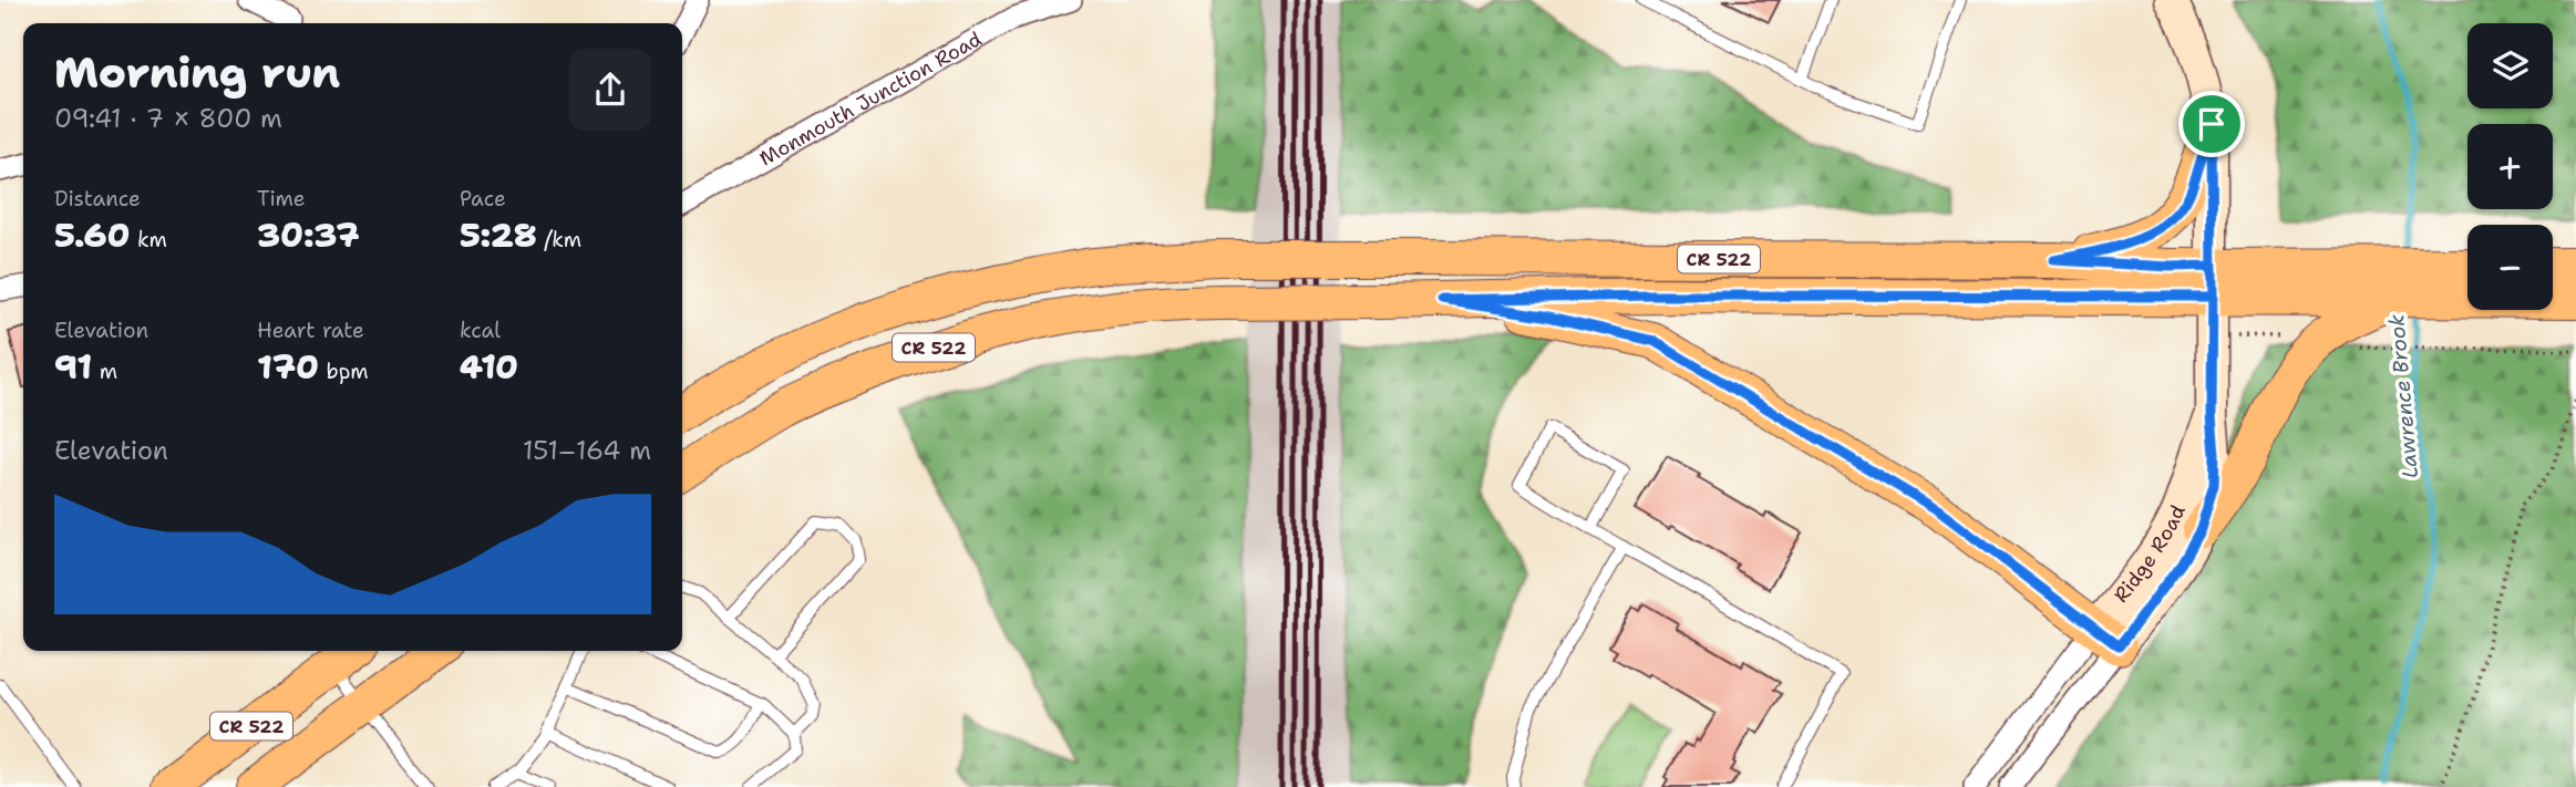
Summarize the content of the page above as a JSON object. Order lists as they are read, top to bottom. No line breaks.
{"streets":{"main road":["CR 522"],"street":["Monmouth Junction Road","Ridge Road"]},"crossings":[["CR 522","Ridge Road"]],"water":["Lawrence Brook"],"page":{"map_buttons":["+","−"],"heading":["Morning run","09:41 · 7 × 800 m"],"stats":[["Distance","5.60 km"],["Time","30:37"],["Pace","5:28 /km"],["Elevation","91 m"],["Heart rate","170 bpm"],["kcal","410"]],"chart":["Elevation","151–164 m"]}}
